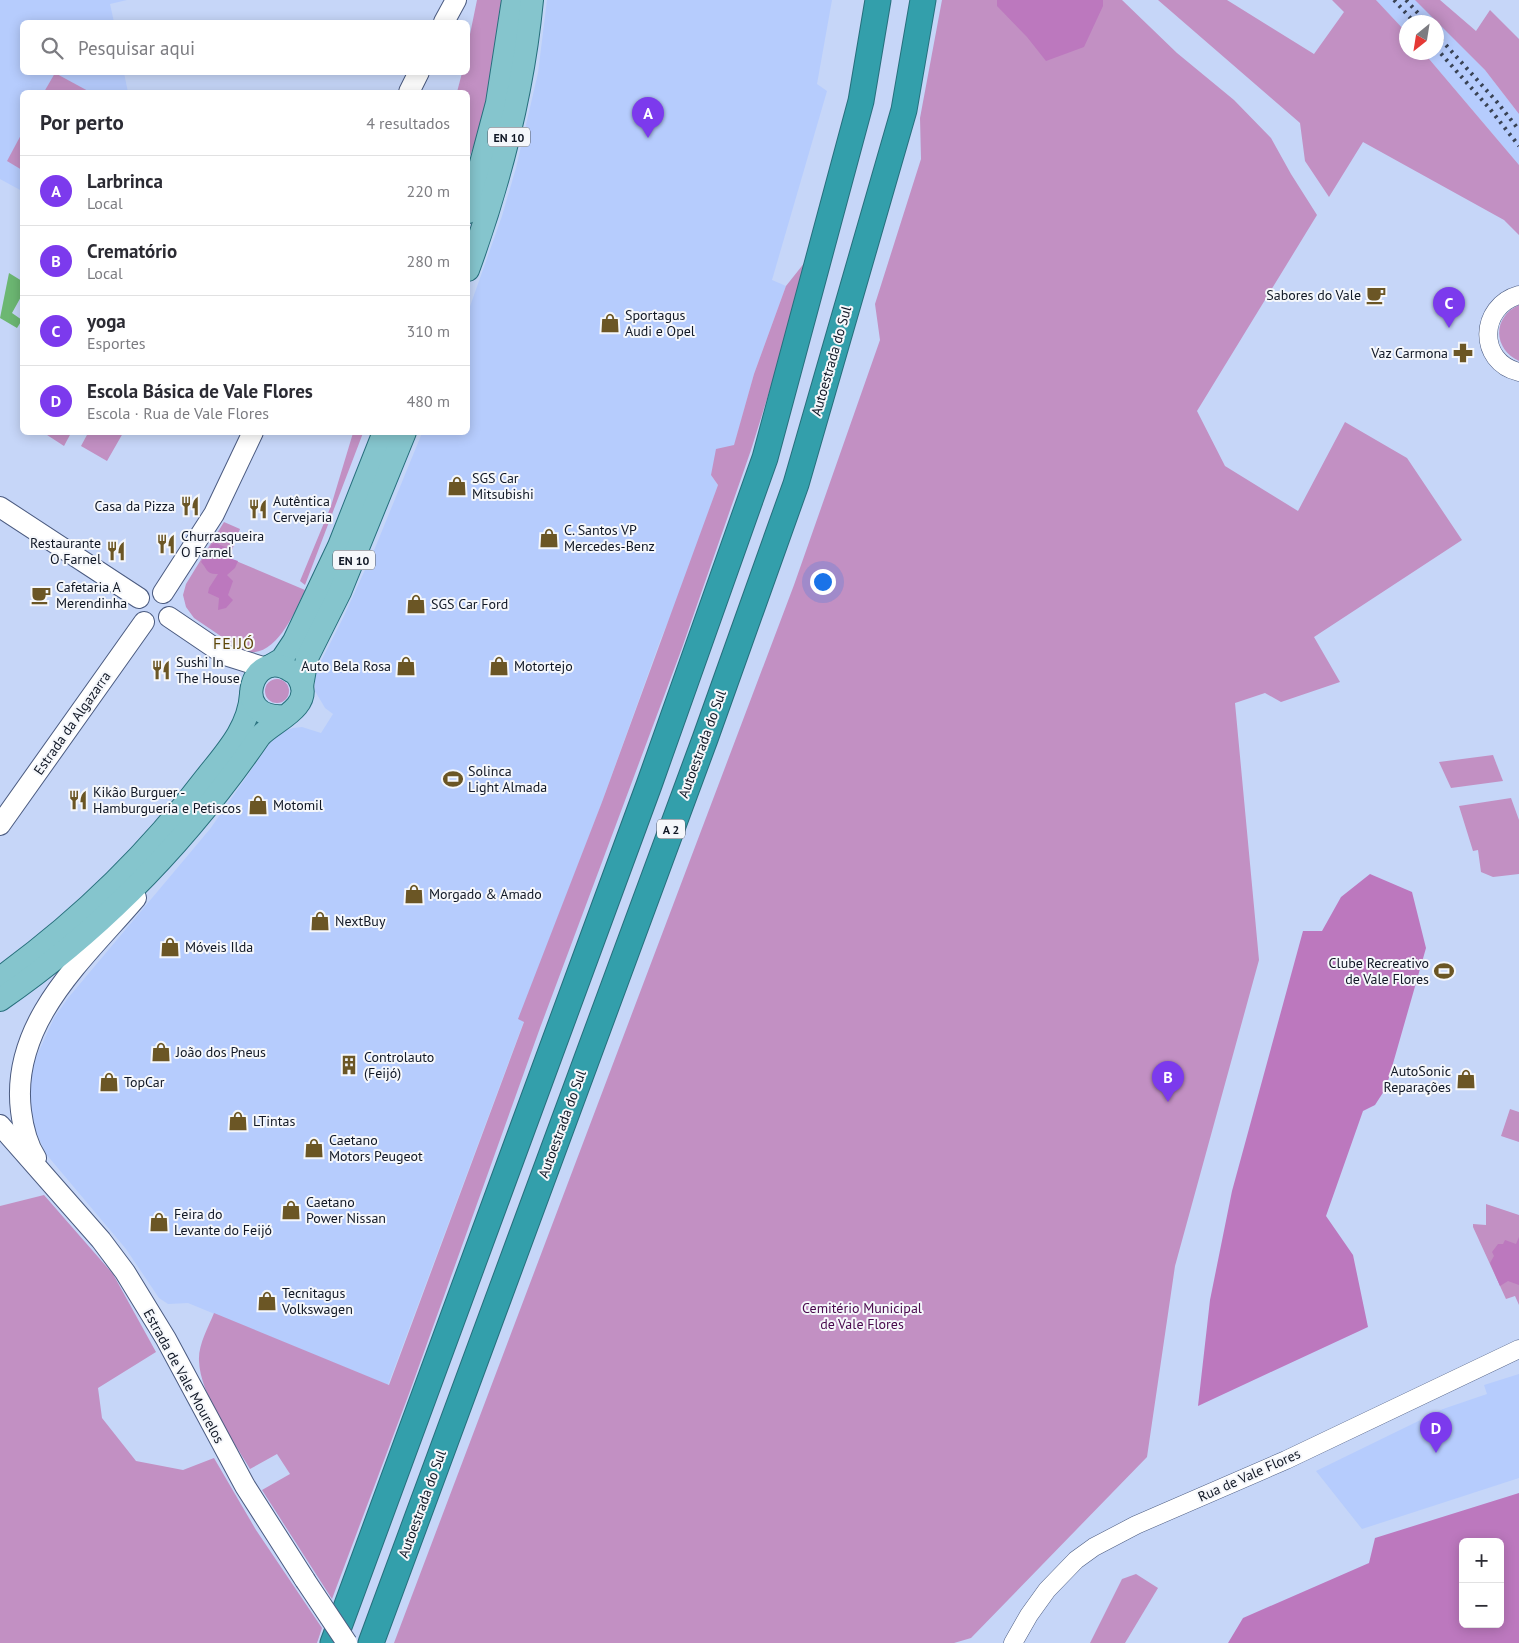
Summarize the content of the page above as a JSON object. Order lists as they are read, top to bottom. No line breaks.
{"streets":{"highway":["Autoestrada do Sul","A 2"],"main road":["EN 10","Estrada da Algazarra","Estrada de Vale Mourelos"],"street":["Rua de Vale Flores"]},"districts":["FEIJÓ"],"parks":["Cemitério Municipal de Vale Flores"],"places":{"cafe":["Sabores do Vale","Cafetaria A Merendinha"],"shop":["Sportagus Audi e Opel","SGS Car Mitsubishi","C. Santos VP Mercedes-Benz","SGS Car Ford","Auto Bela Rosa","Motortejo","Motomil","Morgado & Amado","NextBuy","Móveis Ilda","João dos Pneus","AutoSonic Reparações","TopCar","LTintas","Caetano Motors Peugeot","Caetano Power Nissan","Feira do Levante do Feijó","Tecnitagus Volkswagen"],"pharmacy":["Vaz Carmona"],"restaurant":["Casa da Pizza","Autêntica Cervejaria","Churrasqueira O Farnel","Restaurante O Farnel","Sushi In The House","Kikão Burguer - Hamburgueria e Petiscos"],"sports":["Solinca Light Almada","Clube Recreativo de Vale Flores"],"building":["Controlauto (Feijó)"]},"north":"bottom left","page":{"search":"Pesquisar aqui","heading":["Por perto","4 resultados"],"pins":["A","C","B","D"],"list":[{"mark":"A","name":"Larbrinca","note":"Local","value":"220 m"},{"mark":"B","name":"Crematório","note":"Local","value":"280 m"},{"mark":"C","name":"yoga","note":"Esportes","value":"310 m"},{"mark":"D","name":"Escola Básica de Vale Flores","note":"Escola · Rua de Vale Flores","value":"480 m"}],"map_buttons":["+","−"]}}
